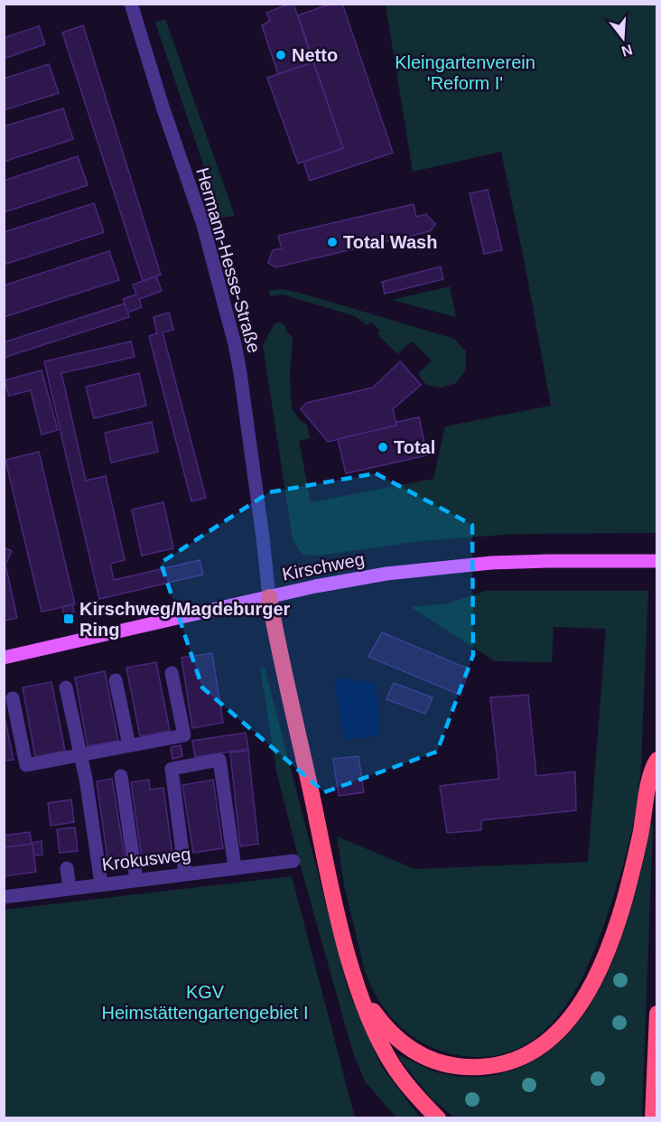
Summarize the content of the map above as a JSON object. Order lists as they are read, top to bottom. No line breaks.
{"streets":{"main road":["Kirschweg"],"street":["Hermann-Hesse-Straße","Krokusweg"]},"crossings":[["Hermann-Hesse-Straße","Kirschweg"]],"parks":["Kleingartenverein 'Reform I'","KGV Heimstättengartengebiet I"],"places":{"other":["Netto","Total Wash","Total"],"transit":["Kirschweg/Magdeburger Ring"]},"north":"bottom"}
